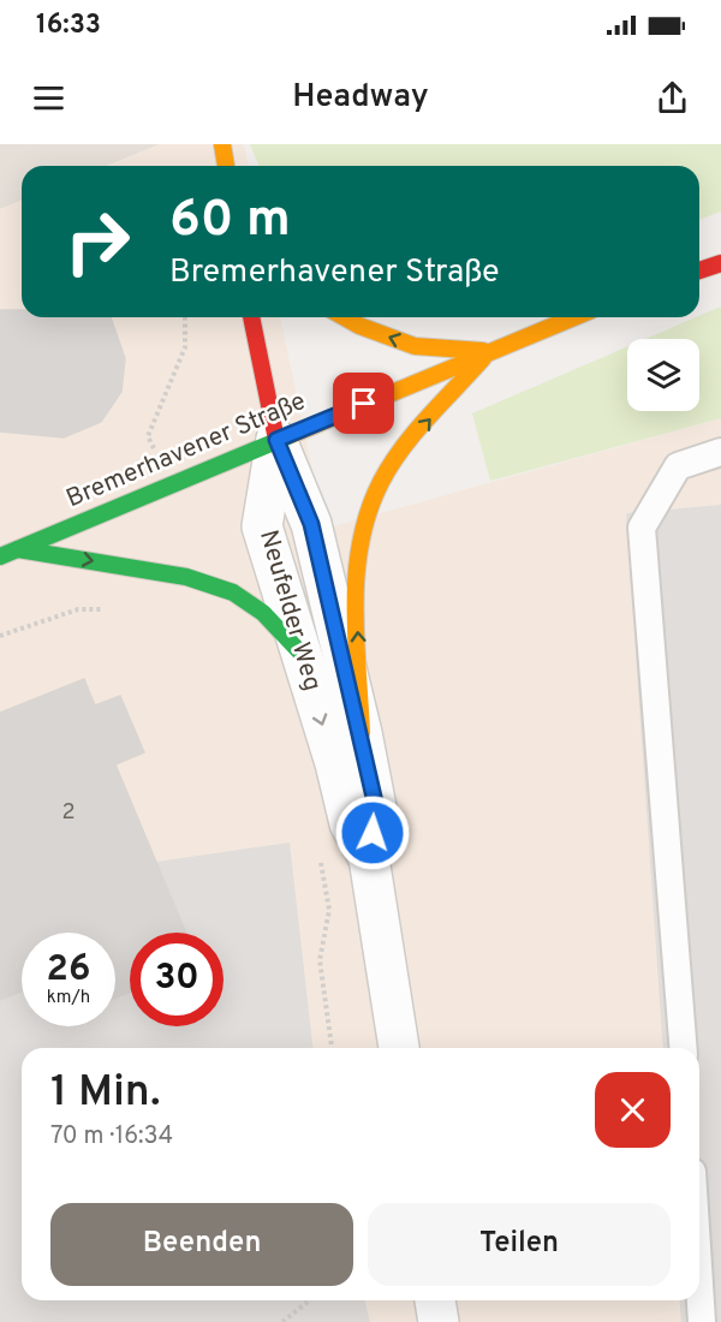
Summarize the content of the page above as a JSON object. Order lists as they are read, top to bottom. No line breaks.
{"streets":{"main road":["Bremerhavener Straße"],"street":["Neufelder Weg"]},"crossings":[["Bremerhavener Straße","Neufelder Weg"]],"house_numbers":["2"],"page":{"status":"16:33","header":"Headway","turn":["60 m","Bremerhavener Straße"],"speed":"26 km/h","limit":"30","heading":["1 Min.","70 m · 16:34"],"buttons":["Beenden","Teilen"]}}
